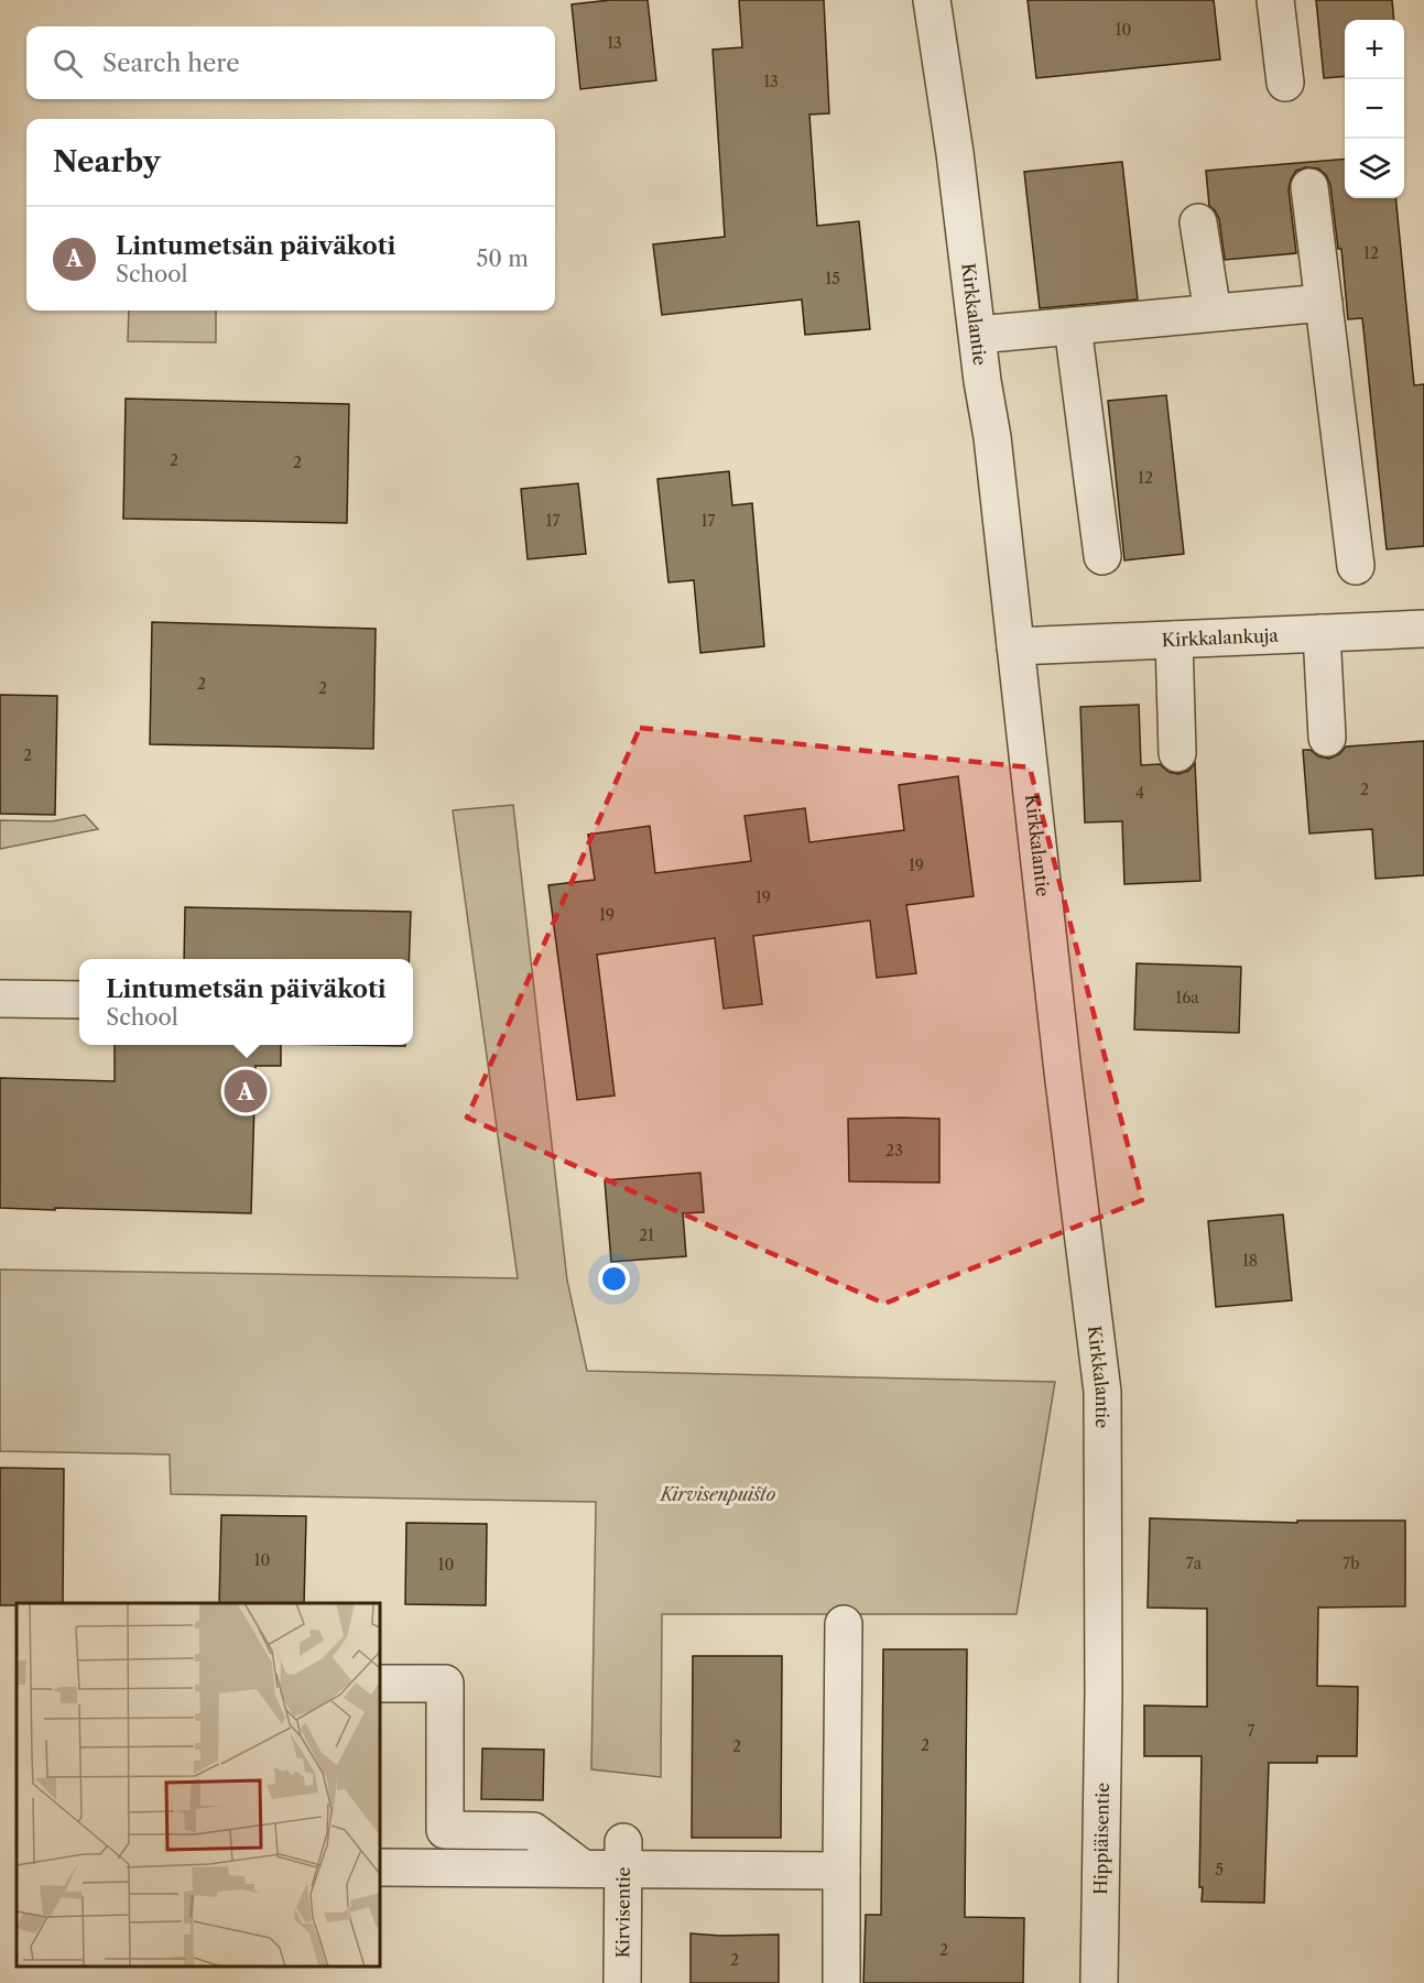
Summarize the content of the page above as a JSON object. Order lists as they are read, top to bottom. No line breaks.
{"streets":{"street":["Kirkkalantie","Kirkkalankuja","Hippiäisentie","Kirvisentie"]},"crossings":[["Kirkkalantie","Kirkkalankuja"],["Kirkkalantie","Hippiäisentie"]],"parks":["Kirvisenpuisto"],"house_numbers":["10","13","13","12","15","2","2","12","17","17","2","2","2","2","4","19","19","19","16a","23","21","18","10","7a","7b","10","7","2","2","5","2","2"],"page":{"map_buttons":["+","−"],"search":"Search here","heading":"Nearby","list":[{"mark":"A","name":"Lintumetsän päiväkoti","note":"School","value":"50 m"}],"popup":["Lintumetsän päiväkoti","School"],"pins":"A"}}
